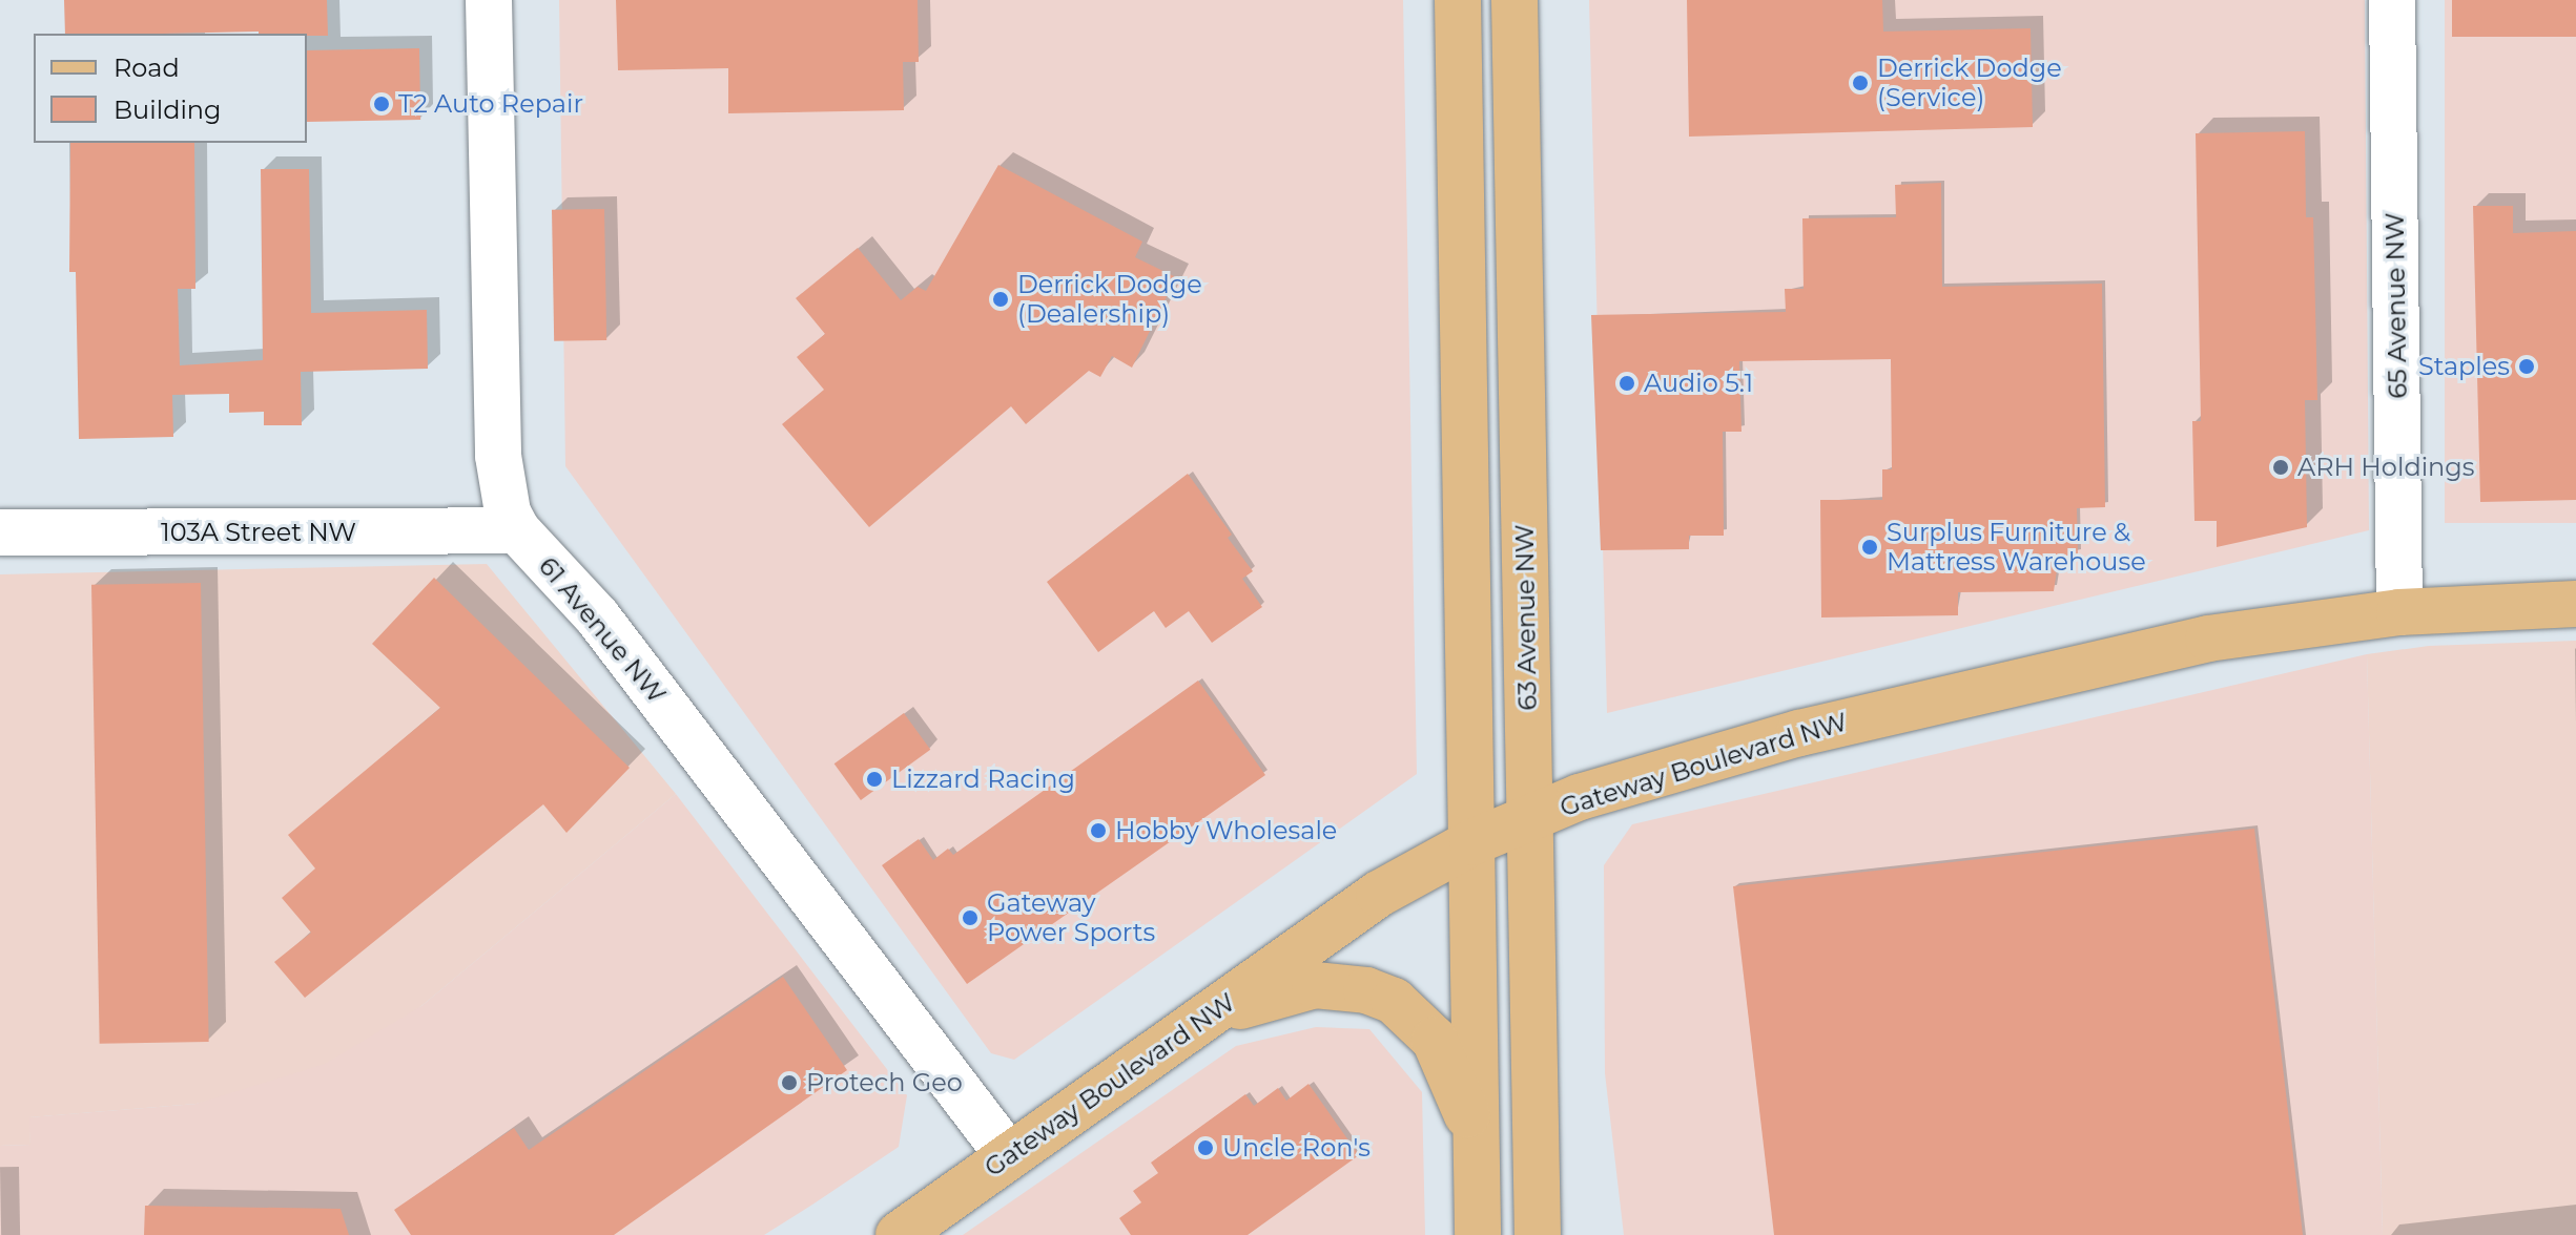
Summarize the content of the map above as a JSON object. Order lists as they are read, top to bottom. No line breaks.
{"streets":{"main road":["63 Avenue NW","Gateway Boulevard NW"],"street":["65 Avenue NW","103A Street NW","61 Avenue NW"]},"crossings":[["65 Avenue NW","Gateway Boulevard NW"],["103A Street NW","61 Avenue NW"],["63 Avenue NW","Gateway Boulevard NW"],["61 Avenue NW","Gateway Boulevard NW"]],"places":["Derrick Dodge (Service)","T2 Auto Repair","Derrick Dodge (Dealership)","Staples","Audio 5.1","ARH Holdings","Surplus Furniture & Mattress Warehouse","Lizzard Racing","Hobby Wholesale","Gateway Power Sports","Protech Geo","Uncle Ron's"],"legend":["Road","Building"]}
